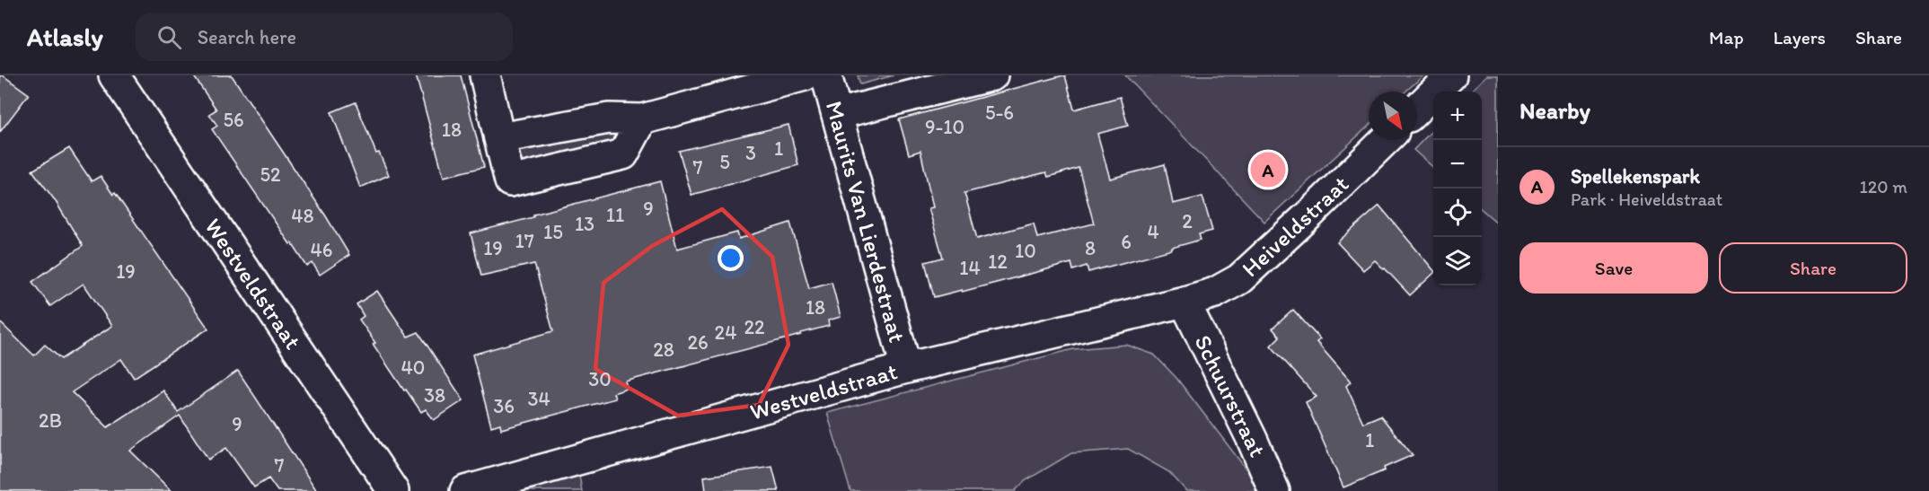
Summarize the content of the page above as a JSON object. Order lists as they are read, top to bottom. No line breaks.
{"streets":{"street":["Maurits Van Lierdestraat","Heiveldstraat","Westveldstraat","Schuurstraat"]},"crossings":[["Maurits Van Lierdestraat","Westveldstraat"],["Heiveldstraat","Westveldstraat"],["Heiveldstraat","Schuurstraat"],["Westveldstraat","Schuurstraat"]],"house_numbers":["5-6","56","9-10","18","1","3","5","7","52","9","11","48","2","13","15","4","17","6","19","8","46","10","12","14","19","18","22","24","26","28","40","30","38","34","36","2B","9","1","7"],"north":"bottom right","page":{"header":"Atlasly","search":"Search here","nav":["Map","Layers","Share"],"heading":"Nearby","map_buttons":["+","−"],"list":[{"mark":"A","name":"Spellekenspark","note":"Park · Heiveldstraat","value":"120 m"}],"pins":"A","buttons":["Save","Share"]}}
